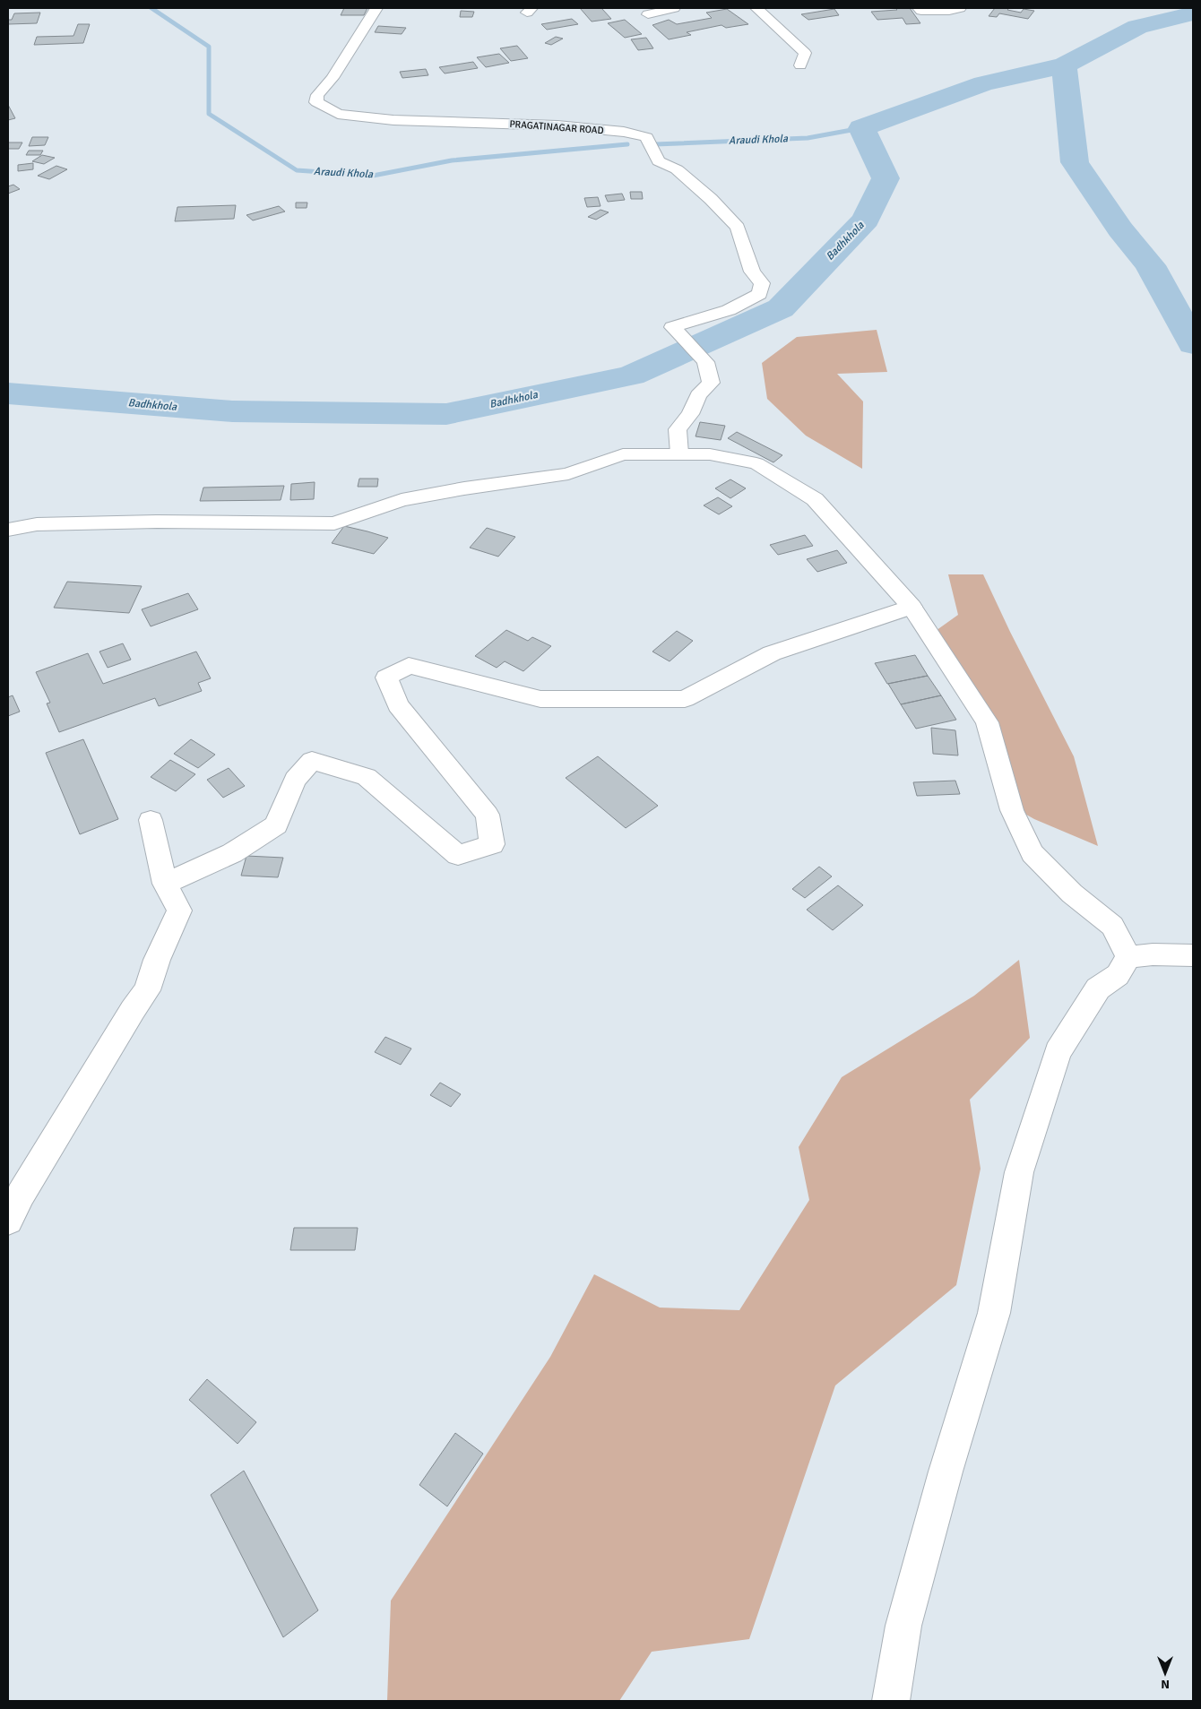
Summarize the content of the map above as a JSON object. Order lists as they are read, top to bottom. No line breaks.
{"streets":{"street":["PRAGATINAGAR ROAD"]},"water":["Araudi Khola","Badhkhola"],"north":"bottom"}
